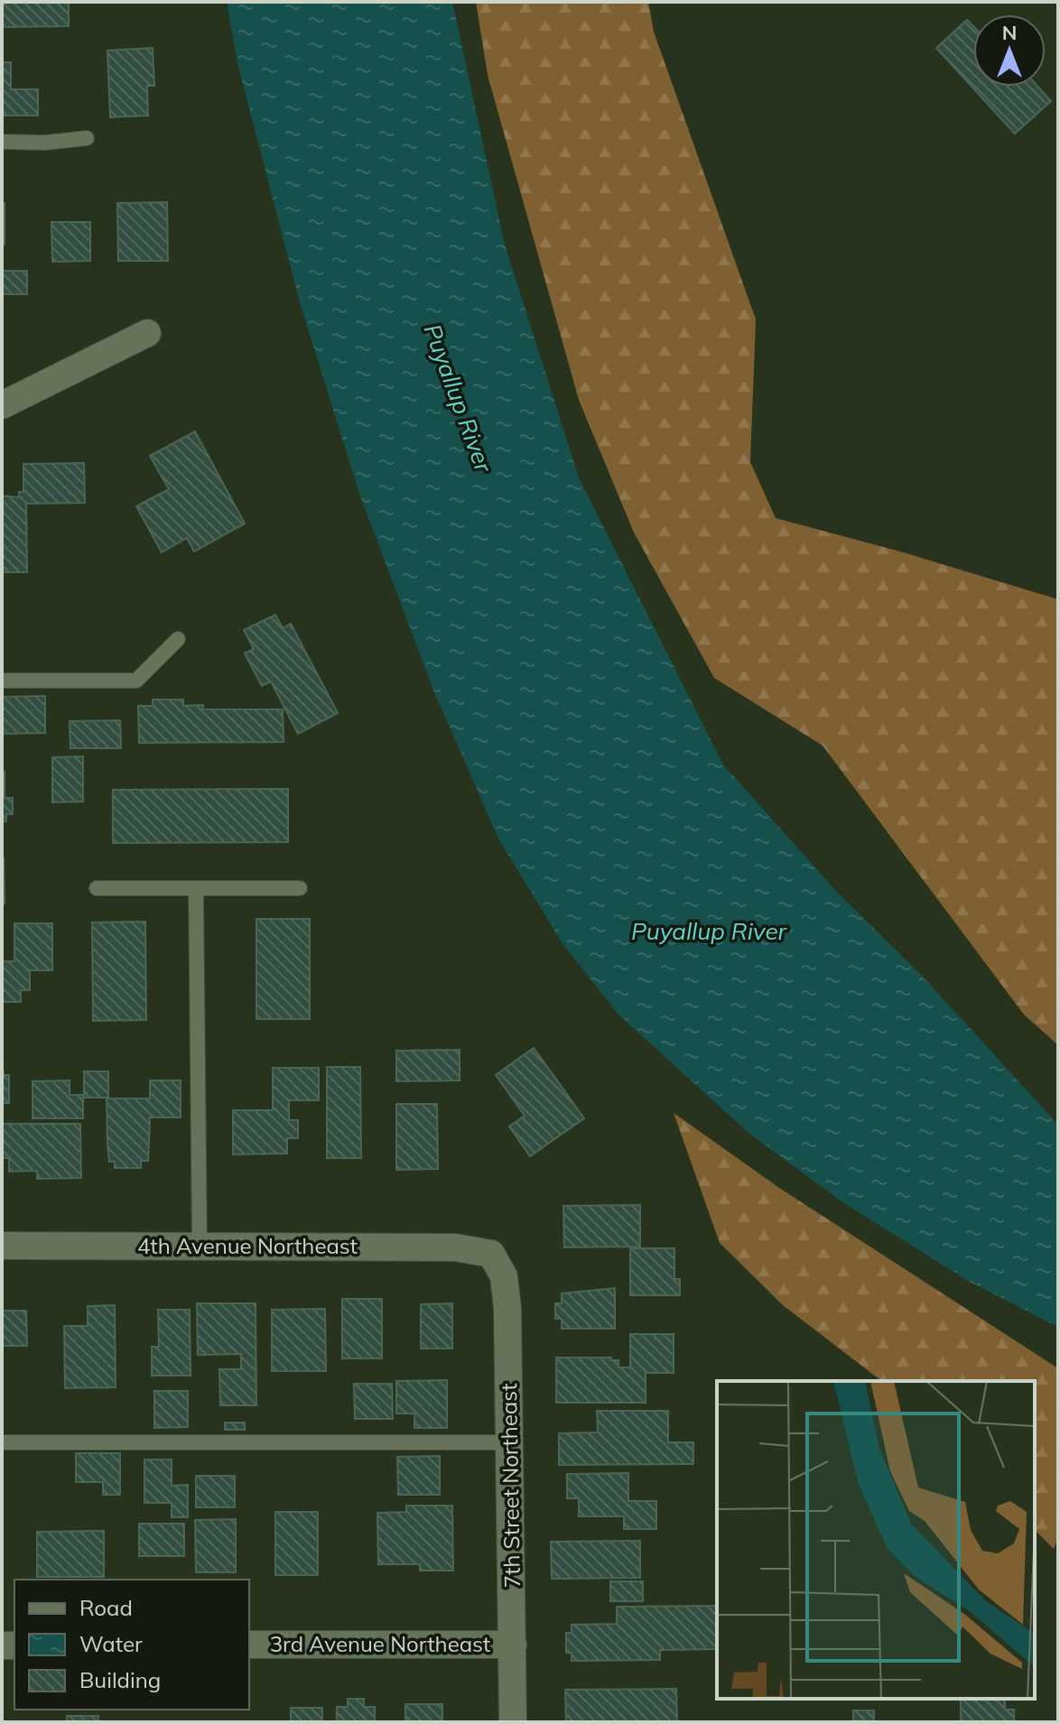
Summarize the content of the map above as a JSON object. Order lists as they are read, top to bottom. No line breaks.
{"streets":{"street":["4th Avenue Northeast","7th Street Northeast","3rd Avenue Northeast"]},"crossings":[["4th Avenue Northeast","7th Street Northeast"],["7th Street Northeast","3rd Avenue Northeast"]],"water":["Puyallup River"],"legend":["Road","Water","Building"],"north":"top"}
